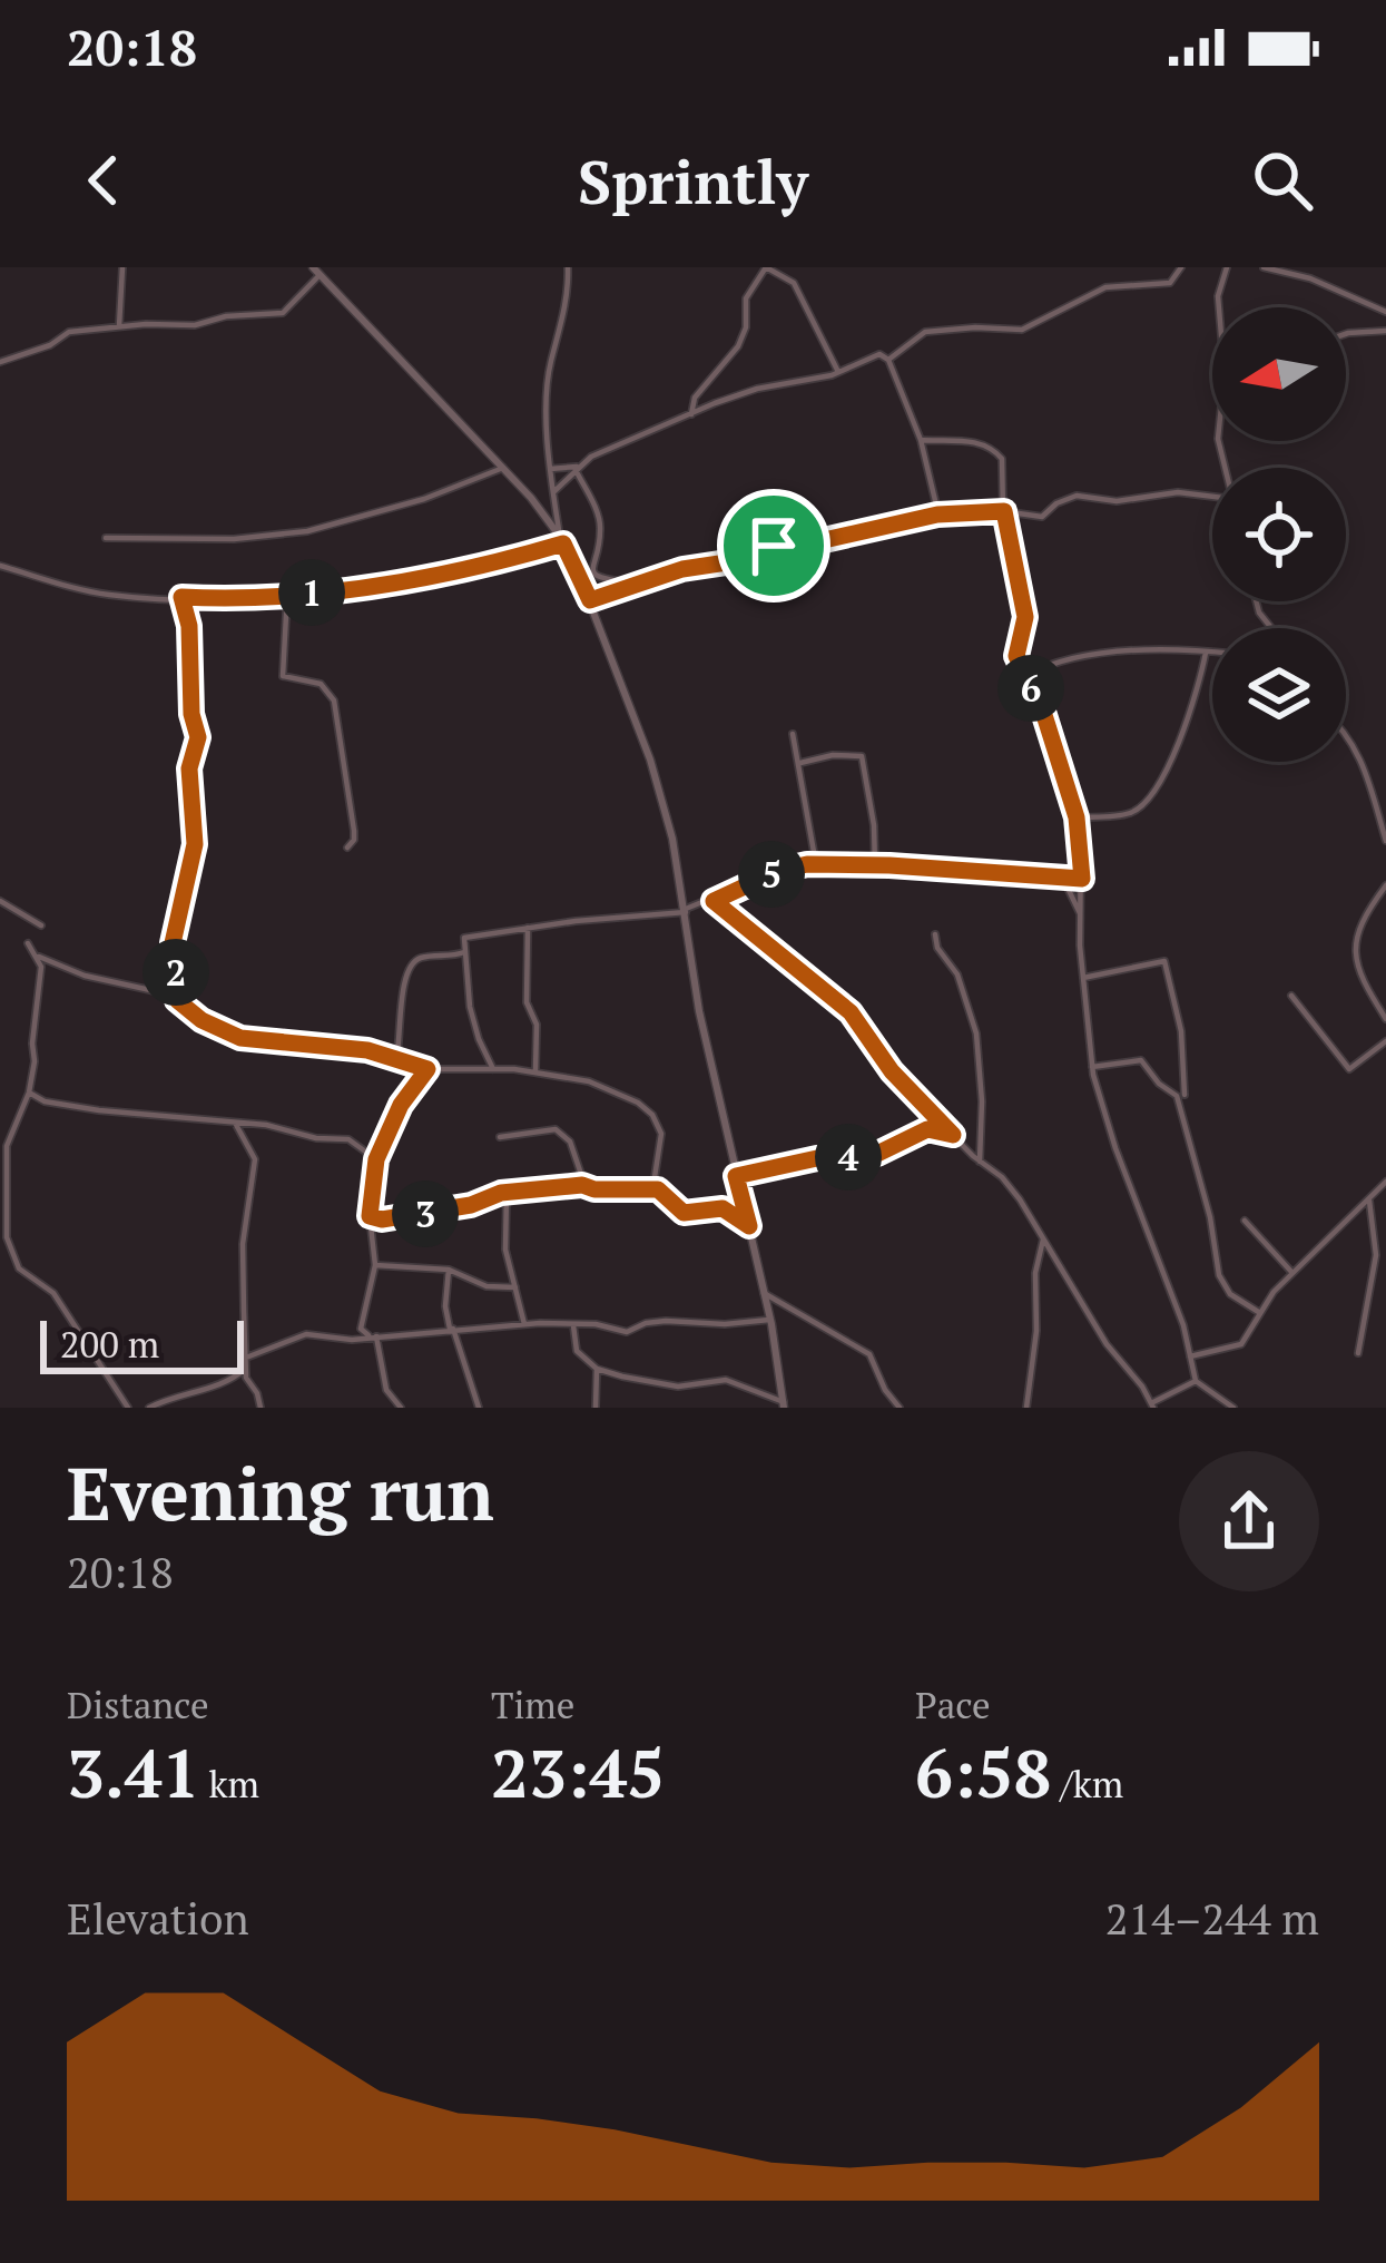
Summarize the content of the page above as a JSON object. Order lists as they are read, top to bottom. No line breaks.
{"scale_bar":"200 m","north":"left","page":{"status":"20:18","header":"Sprintly","pins":["1","6","5","2","4","3"],"scale":"200 m","heading":["Evening run","20:18"],"stats":[["Distance","3.41 km"],["Time","23:45"],["Pace","6:58 /km"]],"chart":["Elevation","214–244 m"]}}
